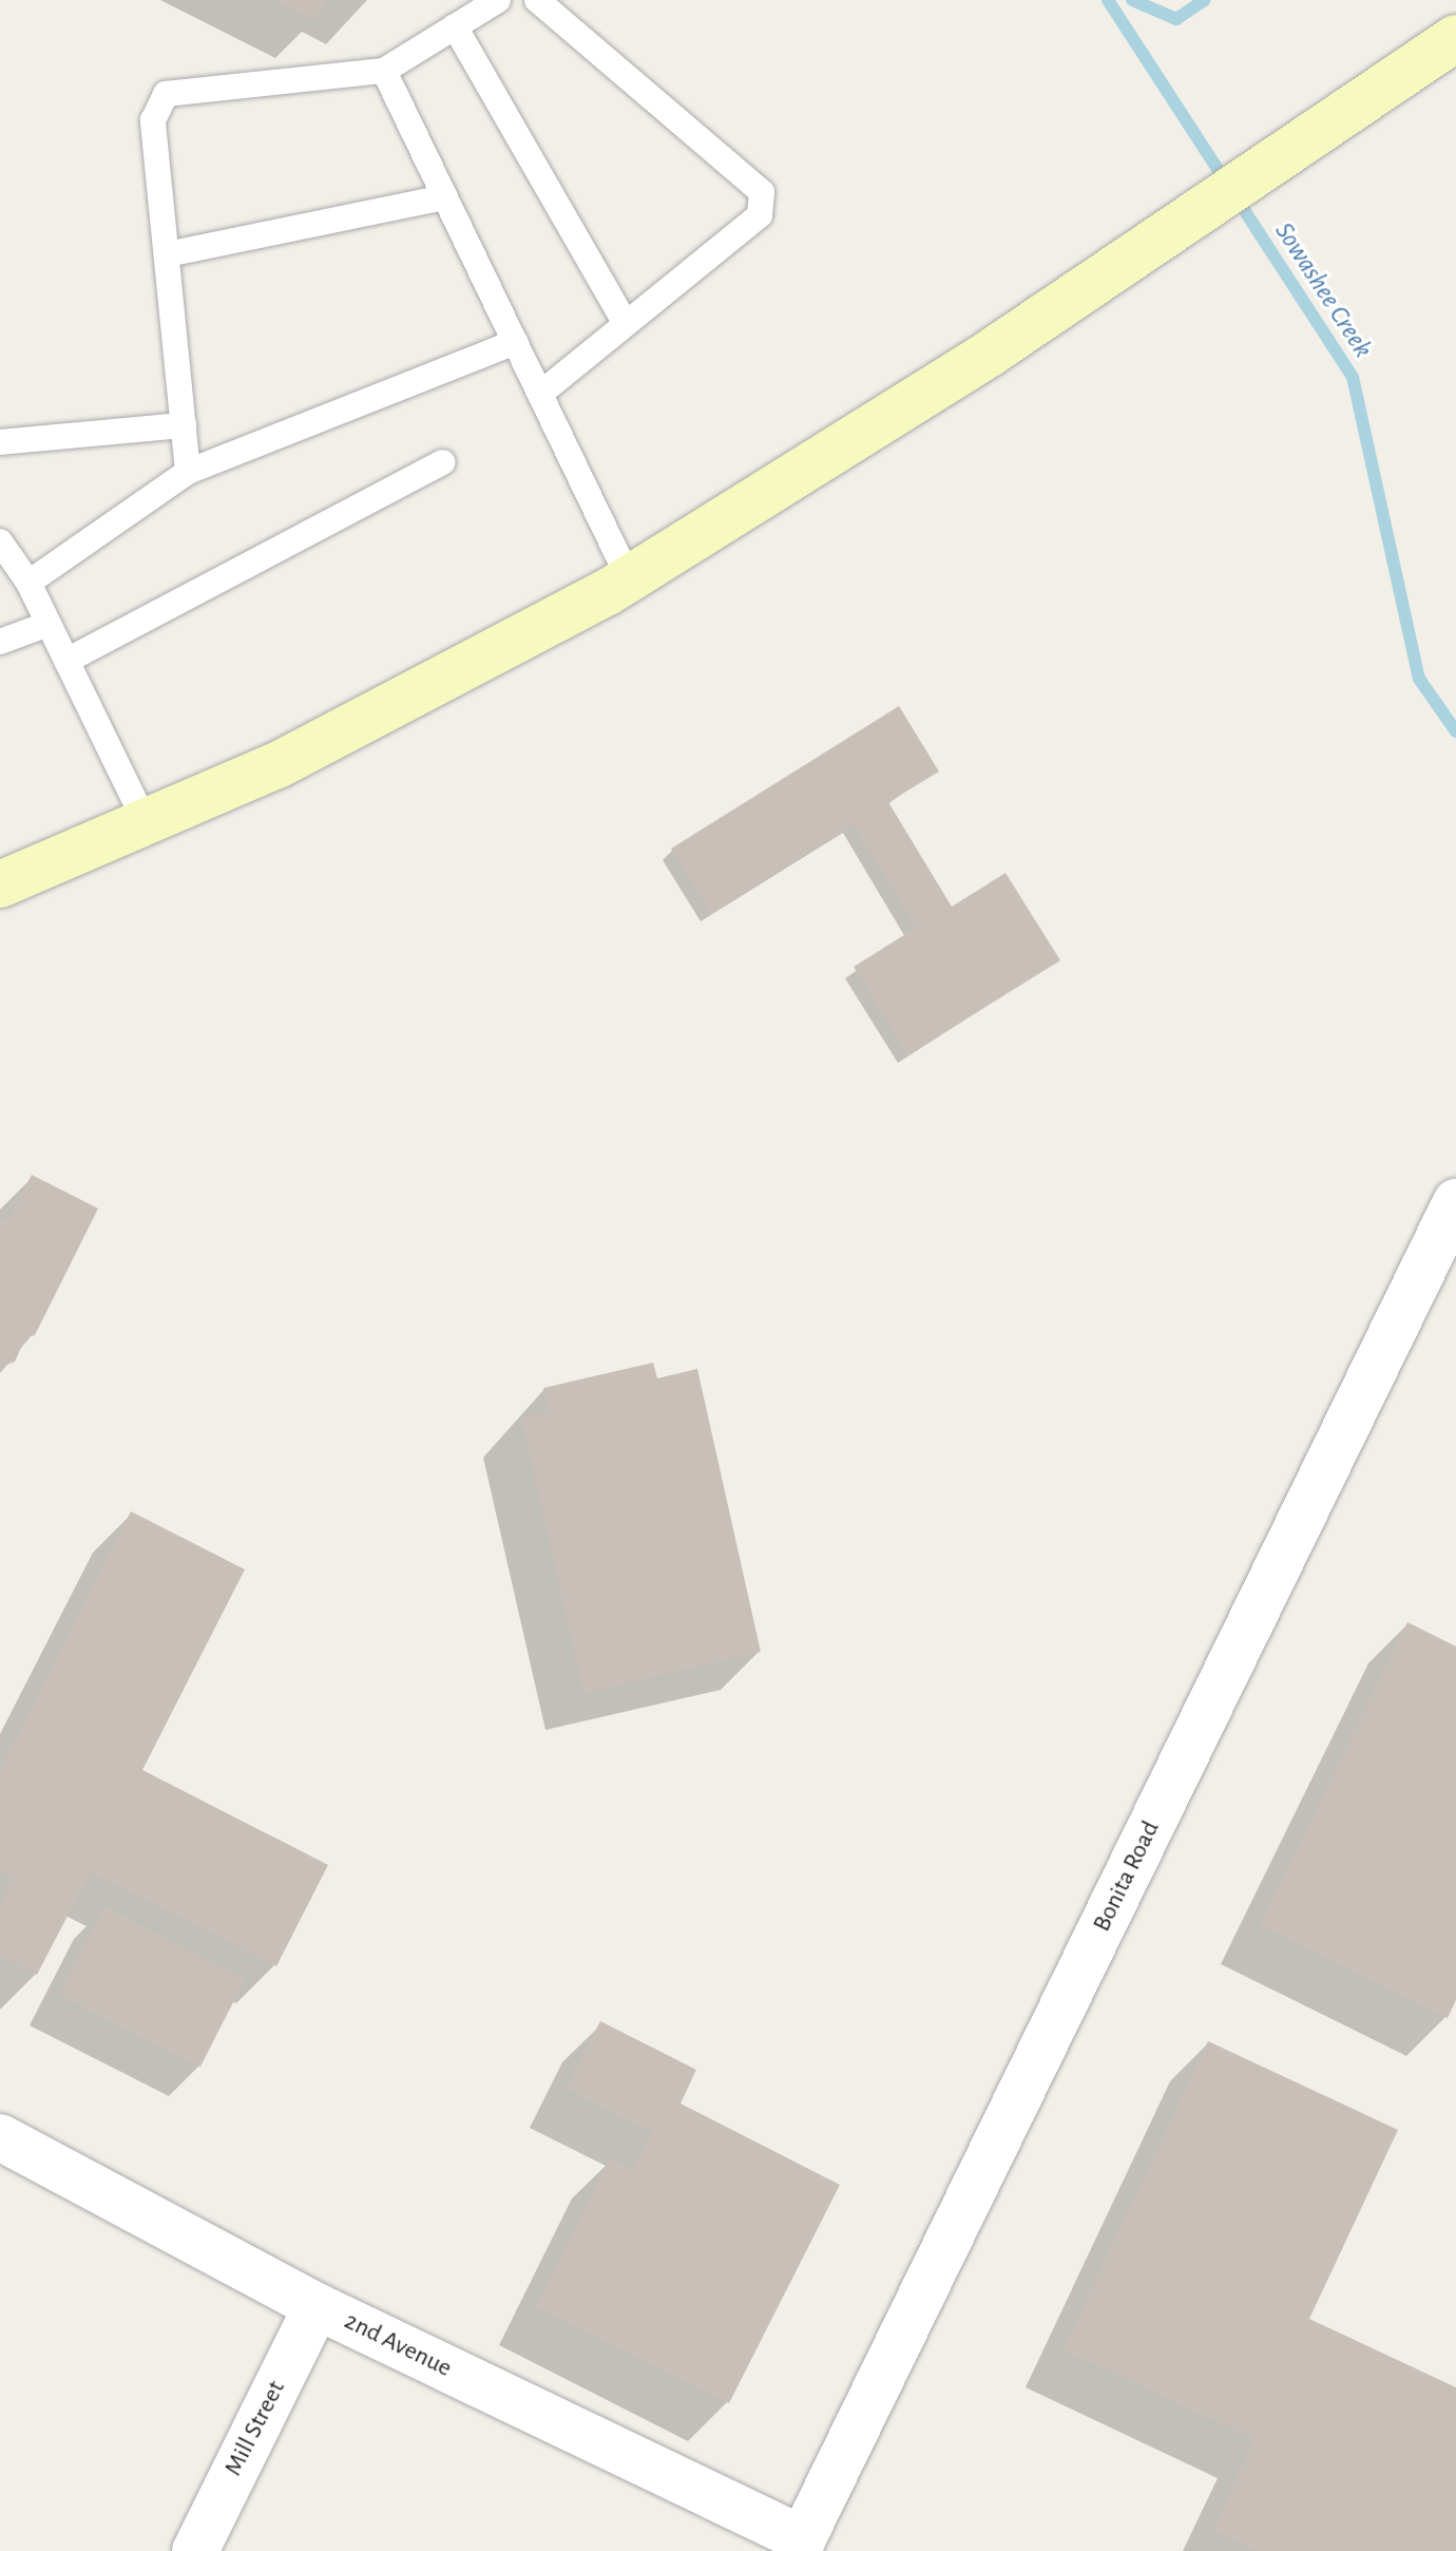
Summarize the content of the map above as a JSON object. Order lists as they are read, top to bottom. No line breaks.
{"streets":{"street":["Bonita Road","2nd Avenue","Mill Street"]},"crossings":[["Bonita Road","2nd Avenue"],["2nd Avenue","Mill Street"]],"water":["Sowashee Creek"]}
